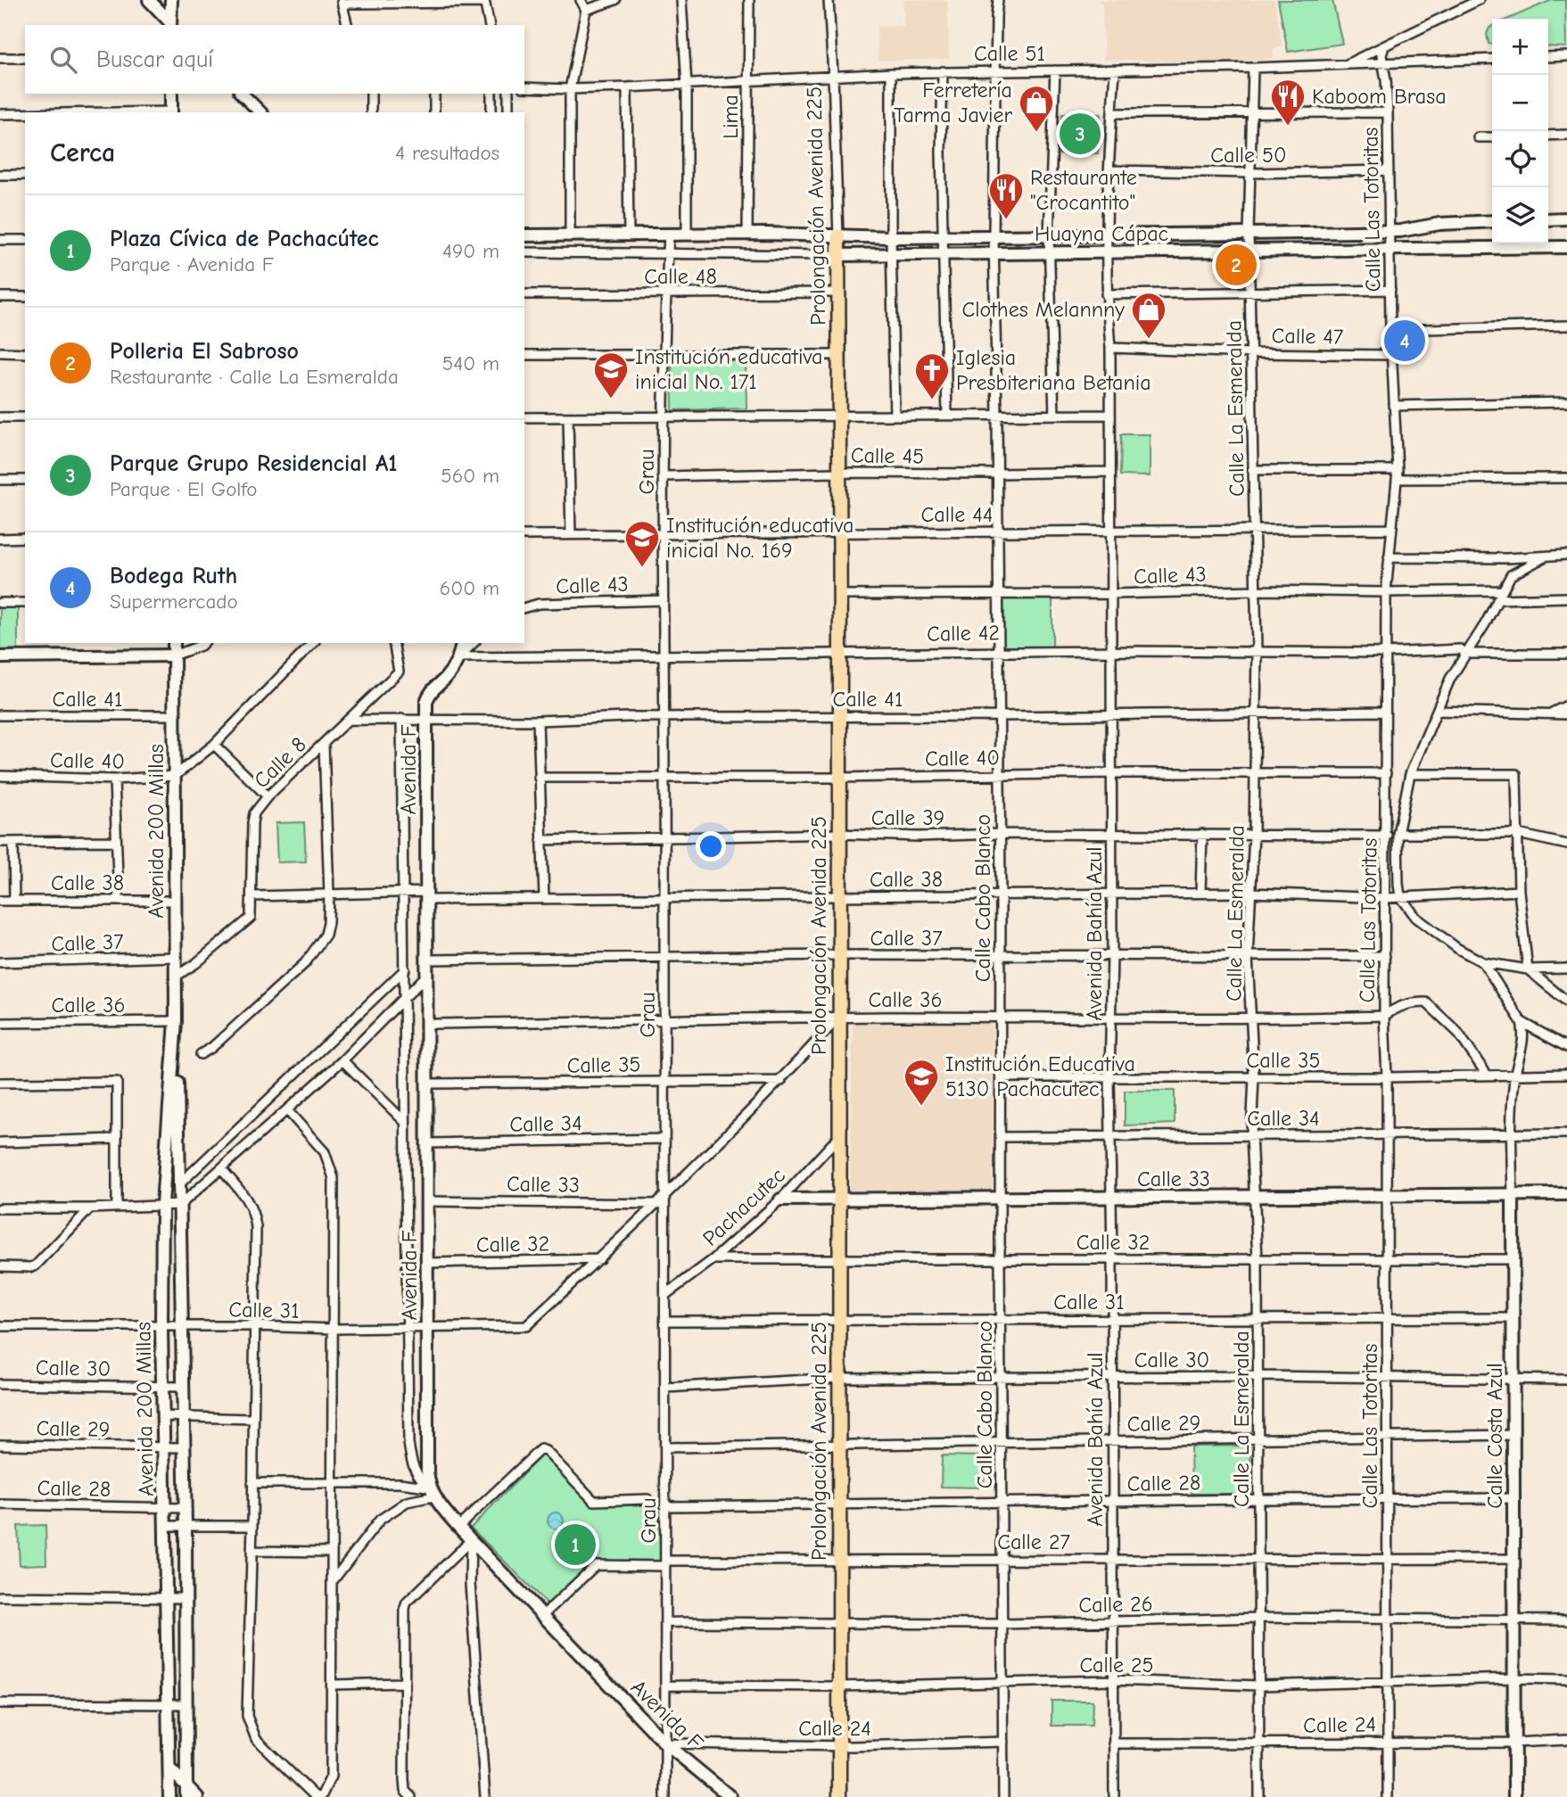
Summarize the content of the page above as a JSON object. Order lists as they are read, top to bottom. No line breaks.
{"streets":{"main road":["Prolongación Avenida 225","Huayna Cápac","Avenida F","Avenida 200 Millas","Calle 33","Calle Costa Azul"],"street":["Calle 51","Lima","Calle 50","Calle Las Totoritas","Calle 48","Calle 47","Calle La Esmeralda","Calle 45","Grau","Calle 44","Calle 43","Calle 42","Calle 41","Calle 40","Calle 8","Calle 39","Calle 38","Calle Cabo Blanco","Avenida Bahía Azul","Calle 37","Calle 36","Calle 35","Calle 34","Pachacutec","Calle 32","Calle 31","Calle 30","Calle 29","Calle 28","Calle 27","Calle 26","Calle 25","Calle 24"]},"crossings":[["Calle 51","Lima"],["Calle 51","Prolongación Avenida 225"],["Calle 51","Calle Las Totoritas"],["Calle 51","Calle La Esmeralda"],["Calle 51","Calle Cabo Blanco"],["Calle 51","Avenida Bahía Azul"],["Lima","Huayna Cápac"],["Calle 50","Calle Las Totoritas"],["Calle 50","Calle La Esmeralda"],["Calle 50","Avenida Bahía Azul"],["Prolongación Avenida 225","Huayna Cápac"],["Prolongación Avenida 225","Calle 48"],["Prolongación Avenida 225","Calle 45"],["Prolongación Avenida 225","Calle 44"],["Prolongación Avenida 225","Calle 43"],["Prolongación Avenida 225","Calle 42"],["Prolongación Avenida 225","Calle 41"],["Prolongación Avenida 225","Calle 40"],["Prolongación Avenida 225","Calle 39"],["Prolongación Avenida 225","Calle 38"],["Prolongación Avenida 225","Calle 37"],["Prolongación Avenida 225","Calle 36"],["Prolongación Avenida 225","Calle 33"],["Prolongación Avenida 225","Pachacutec"],["Prolongación Avenida 225","Calle 32"],["Prolongación Avenida 225","Calle 31"],["Prolongación Avenida 225","Calle 30"],["Prolongación Avenida 225","Calle 29"],["Prolongación Avenida 225","Calle 28"],["Prolongación Avenida 225","Calle 27"],["Prolongación Avenida 225","Calle 26"],["Prolongación Avenida 225","Calle 25"],["Prolongación Avenida 225","Calle 24"],["Calle Las Totoritas","Huayna Cápac"],["Calle Las Totoritas","Calle 47"],["Calle Las Totoritas","Calle 44"],["Calle Las Totoritas","Calle 43"],["Calle Las Totoritas","Calle 42"],["Calle Las Totoritas","Calle 41"],["Calle Las Totoritas","Calle 40"],["Calle Las Totoritas","Calle 39"],["Calle Las Totoritas","Calle 38"],["Calle Las Totoritas","Calle 37"],["Calle Las Totoritas","Calle 36"],["Calle Las Totoritas","Calle 35"],["Calle Las Totoritas","Calle 34"],["Calle Las Totoritas","Calle 33"],["Calle Las Totoritas","Calle 32"],["Calle Las Totoritas","Calle 31"],["Calle Las Totoritas","Calle 30"],["Calle Las Totoritas","Calle 29"],["Calle Las Totoritas","Calle 28"],["Calle Las Totoritas","Calle 27"],["Calle Las Totoritas","Calle 26"],["Calle Las Totoritas","Calle 25"],["Calle Las Totoritas","Calle 24"],["Huayna Cápac","Calle La Esmeralda"],["Huayna Cápac","Grau"],["Huayna Cápac","Calle Cabo Blanco"],["Huayna Cápac","Avenida Bahía Azul"],["Calle 48","Grau"],["Calle 47","Calle La Esmeralda"],["Calle 47","Avenida Bahía Azul"],["Calle La Esmeralda","Calle 44"],["Calle La Esmeralda","Calle 43"],["Calle La Esmeralda","Calle 42"],["Calle La Esmeralda","Calle 41"],["Calle La Esmeralda","Calle 40"],["Calle La Esmeralda","Calle 39"],["Calle La Esmeralda","Calle 38"],["Calle La Esmeralda","Calle 37"],["Calle La Esmeralda","Calle 36"],["Calle La Esmeralda","Calle 35"],["Calle La Esmeralda","Calle 34"],["Calle La Esmeralda","Calle 33"],["Calle La Esmeralda","Calle 32"],["Calle La Esmeralda","Calle 31"],["Calle La Esmeralda","Calle 30"],["Calle La Esmeralda","Calle 29"],["Calle La Esmeralda","Calle 28"],["Calle La Esmeralda","Calle 27"],["Calle La Esmeralda","Calle 26"],["Calle La Esmeralda","Calle 25"],["Calle La Esmeralda","Calle 24"],["Calle 45","Grau"],["Calle 45","Calle Cabo Blanco"],["Calle 45","Avenida Bahía Azul"],["Grau","Calle 44"],["Grau","Calle 43"],["Grau","Calle 42"],["Grau","Calle 41"],["Grau","Calle 40"],["Grau","Avenida F"],["Grau","Calle 39"],["Grau","Calle 38"],["Grau","Calle 37"],["Grau","Calle 36"],["Grau","Calle 35"],["Grau","Calle 34"],["Grau","Pachacutec"],["Grau","Calle 31"],["Grau","Calle 30"],["Grau","Calle 29"],["Grau","Calle 28"],["Grau","Calle 27"],["Grau","Calle 26"],["Grau","Calle 25"],["Grau","Calle 24"],["Calle 44","Calle Cabo Blanco"],["Calle 44","Avenida Bahía Azul"],["Calle 43","Calle Cabo Blanco"],["Calle 43","Avenida Bahía Azul"],["Calle 42","Avenida F"],["Calle 42","Calle Cabo Blanco"],["Calle 42","Avenida Bahía Azul"],["Calle 41","Calle 8"],["Calle 41","Avenida F"],["Calle 41","Avenida 200 Millas"],["Calle 41","Calle Cabo Blanco"],["Calle 41","Avenida Bahía Azul"],["Calle 40","Avenida 200 Millas"],["Calle 40","Calle Cabo Blanco"],["Calle 40","Avenida Bahía Azul"],["Calle 8","Avenida 200 Millas"],["Calle 8","Calle 38"],["Avenida F","Calle 38"],["Avenida F","Calle 37"],["Avenida F","Calle 36"],["Avenida F","Calle 35"],["Avenida F","Calle 34"],["Avenida F","Calle 33"],["Avenida F","Calle 32"],["Avenida F","Calle 31"],["Avenida F","Calle 27"],["Avenida F","Calle 24"],["Calle 39","Calle Cabo Blanco"],["Calle 39","Avenida Bahía Azul"],["Avenida 200 Millas","Calle 38"],["Avenida 200 Millas","Calle 37"],["Avenida 200 Millas","Calle 36"],["Avenida 200 Millas","Calle 31"],["Avenida 200 Millas","Calle 30"],["Avenida 200 Millas","Calle 29"],["Avenida 200 Millas","Calle 28"],["Calle 38","Calle Cabo Blanco"],["Calle 38","Avenida Bahía Azul"],["Calle Cabo Blanco","Calle 37"],["Calle Cabo Blanco","Calle 36"],["Calle Cabo Blanco","Calle 35"],["Calle Cabo Blanco","Calle 34"],["Calle Cabo Blanco","Calle 33"],["Calle Cabo Blanco","Calle 32"],["Calle Cabo Blanco","Calle 31"],["Calle Cabo Blanco","Calle 30"],["Calle Cabo Blanco","Calle 29"],["Calle Cabo Blanco","Calle 28"],["Calle Cabo Blanco","Calle 27"],["Calle Cabo Blanco","Calle 26"],["Calle Cabo Blanco","Calle 25"],["Calle Cabo Blanco","Calle 24"],["Avenida Bahía Azul","Calle 37"],["Avenida Bahía Azul","Calle 36"],["Avenida Bahía Azul","Calle 35"],["Avenida Bahía Azul","Calle 34"],["Avenida Bahía Azul","Calle 33"],["Avenida Bahía Azul","Calle 32"],["Avenida Bahía Azul","Calle 31"],["Avenida Bahía Azul","Calle 30"],["Avenida Bahía Azul","Calle 29"],["Avenida Bahía Azul","Calle 28"],["Avenida Bahía Azul","Calle 27"],["Avenida Bahía Azul","Calle 26"],["Avenida Bahía Azul","Calle 25"],["Avenida Bahía Azul","Calle 24"],["Calle 35","Calle Costa Azul"],["Calle 34","Calle Costa Azul"],["Calle 33","Pachacutec"],["Calle 33","Calle Costa Azul"],["Pachacutec","Calle 32"],["Calle 32","Calle 31"],["Calle 32","Calle Costa Azul"],["Calle 31","Calle Costa Azul"],["Calle 30","Calle Costa Azul"],["Calle 29","Calle Costa Azul"],["Calle Costa Azul","Calle 28"],["Calle Costa Azul","Calle 27"],["Calle Costa Azul","Calle 26"],["Calle Costa Azul","Calle 25"],["Calle Costa Azul","Calle 24"]],"places":{"restaurant":["Kaboom Brasa","Restaurante \"Crocantito\""],"shop":["Ferretería Tarma Javier","Clothes Melannny"],"school or university":["Institución educativa inicial No. 171","Institución educativa inicial No. 169","Institución Educativa 5130 Pachacutec"],"church":["Iglesia Presbiteriana Betania"]},"page":{"map_buttons":["+","−"],"search":"Buscar aquí","pins":["3","2","4","1"],"heading":["Cerca","4 resultados"],"list":[{"mark":"1","name":"Plaza Cívica de Pachacútec","note":"Parque · Avenida F","value":"490 m"},{"mark":"2","name":"Polleria El Sabroso","note":"Restaurante · Calle La Esmeralda","value":"540 m"},{"mark":"3","name":"Parque Grupo Residencial A1","note":"Parque · El Golfo","value":"560 m"},{"mark":"4","name":"Bodega Ruth","note":"Supermercado","value":"600 m"}]}}
